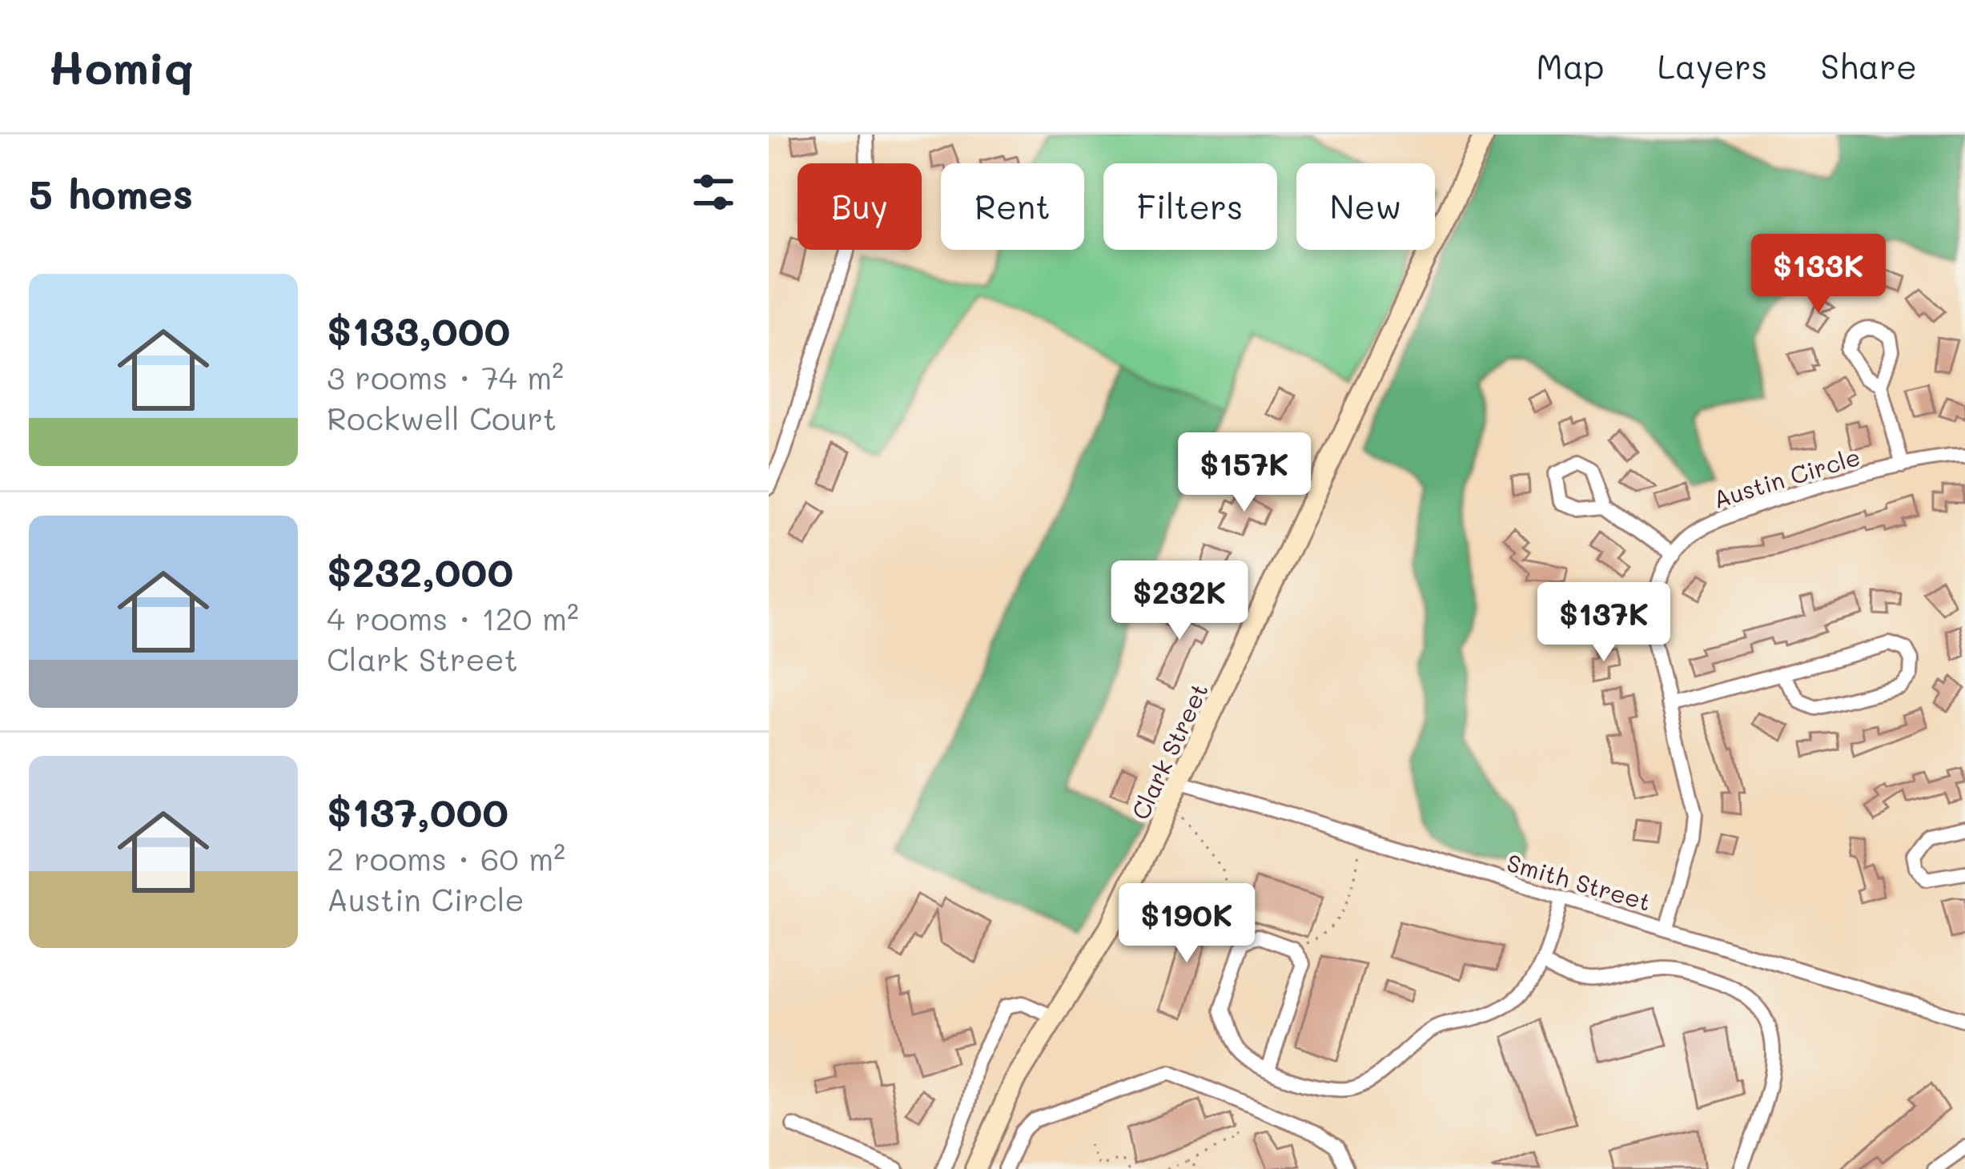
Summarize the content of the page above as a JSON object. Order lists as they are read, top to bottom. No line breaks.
{"streets":{"main road":["Clark Street"],"street":["Austin Circle","Smith Street"]},"crossings":[["Austin Circle","Smith Street"],["Clark Street","Smith Street"]],"page":{"header":"Homiq","nav":["Map","Layers","Share"],"heading":"5 homes","chip":["Buy","Rent","Filters","New"],"price":["$133K","$157K","$232K","$137K","$190K"],"list":[{"name":"$133,000","note":"3 rooms · 74 m² · Rockwell Court"},{"name":"$232,000","note":"4 rooms · 120 m² · Clark Street"},{"name":"$137,000","note":"2 rooms · 60 m² · Austin Circle"}]}}
